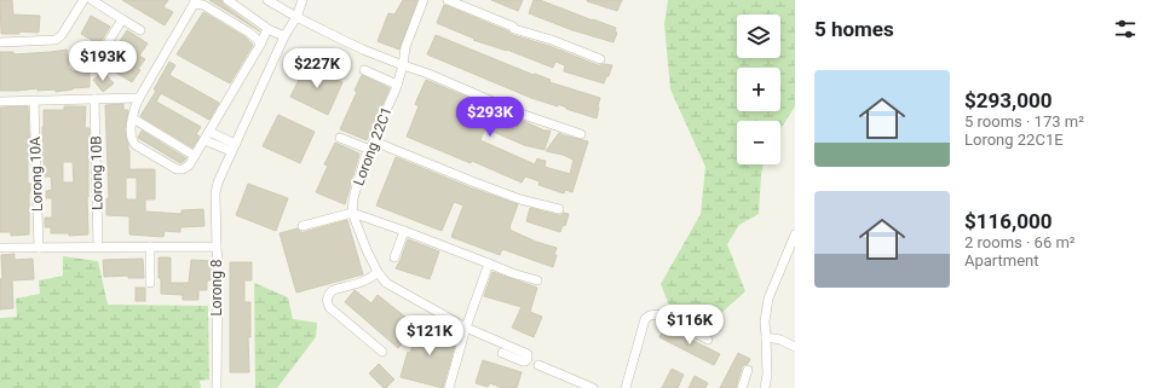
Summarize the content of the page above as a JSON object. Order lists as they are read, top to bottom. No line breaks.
{"streets":{"street":["Lorong 22C1","Lorong 10B","Lorong 10A","Lorong 8"]},"crossings":[["Lorong 10B","Lorong 8"],["Lorong 10A","Lorong 8"]],"page":{"heading":"5 homes","map_buttons":["+","−"],"price":["$193K","$227K","$293K","$116K","$121K"],"list":[{"name":"$293,000","note":"5 rooms · 173 m² · Lorong 22C1E"},{"name":"$116,000","note":"2 rooms · 66 m² · Apartment"}]}}
